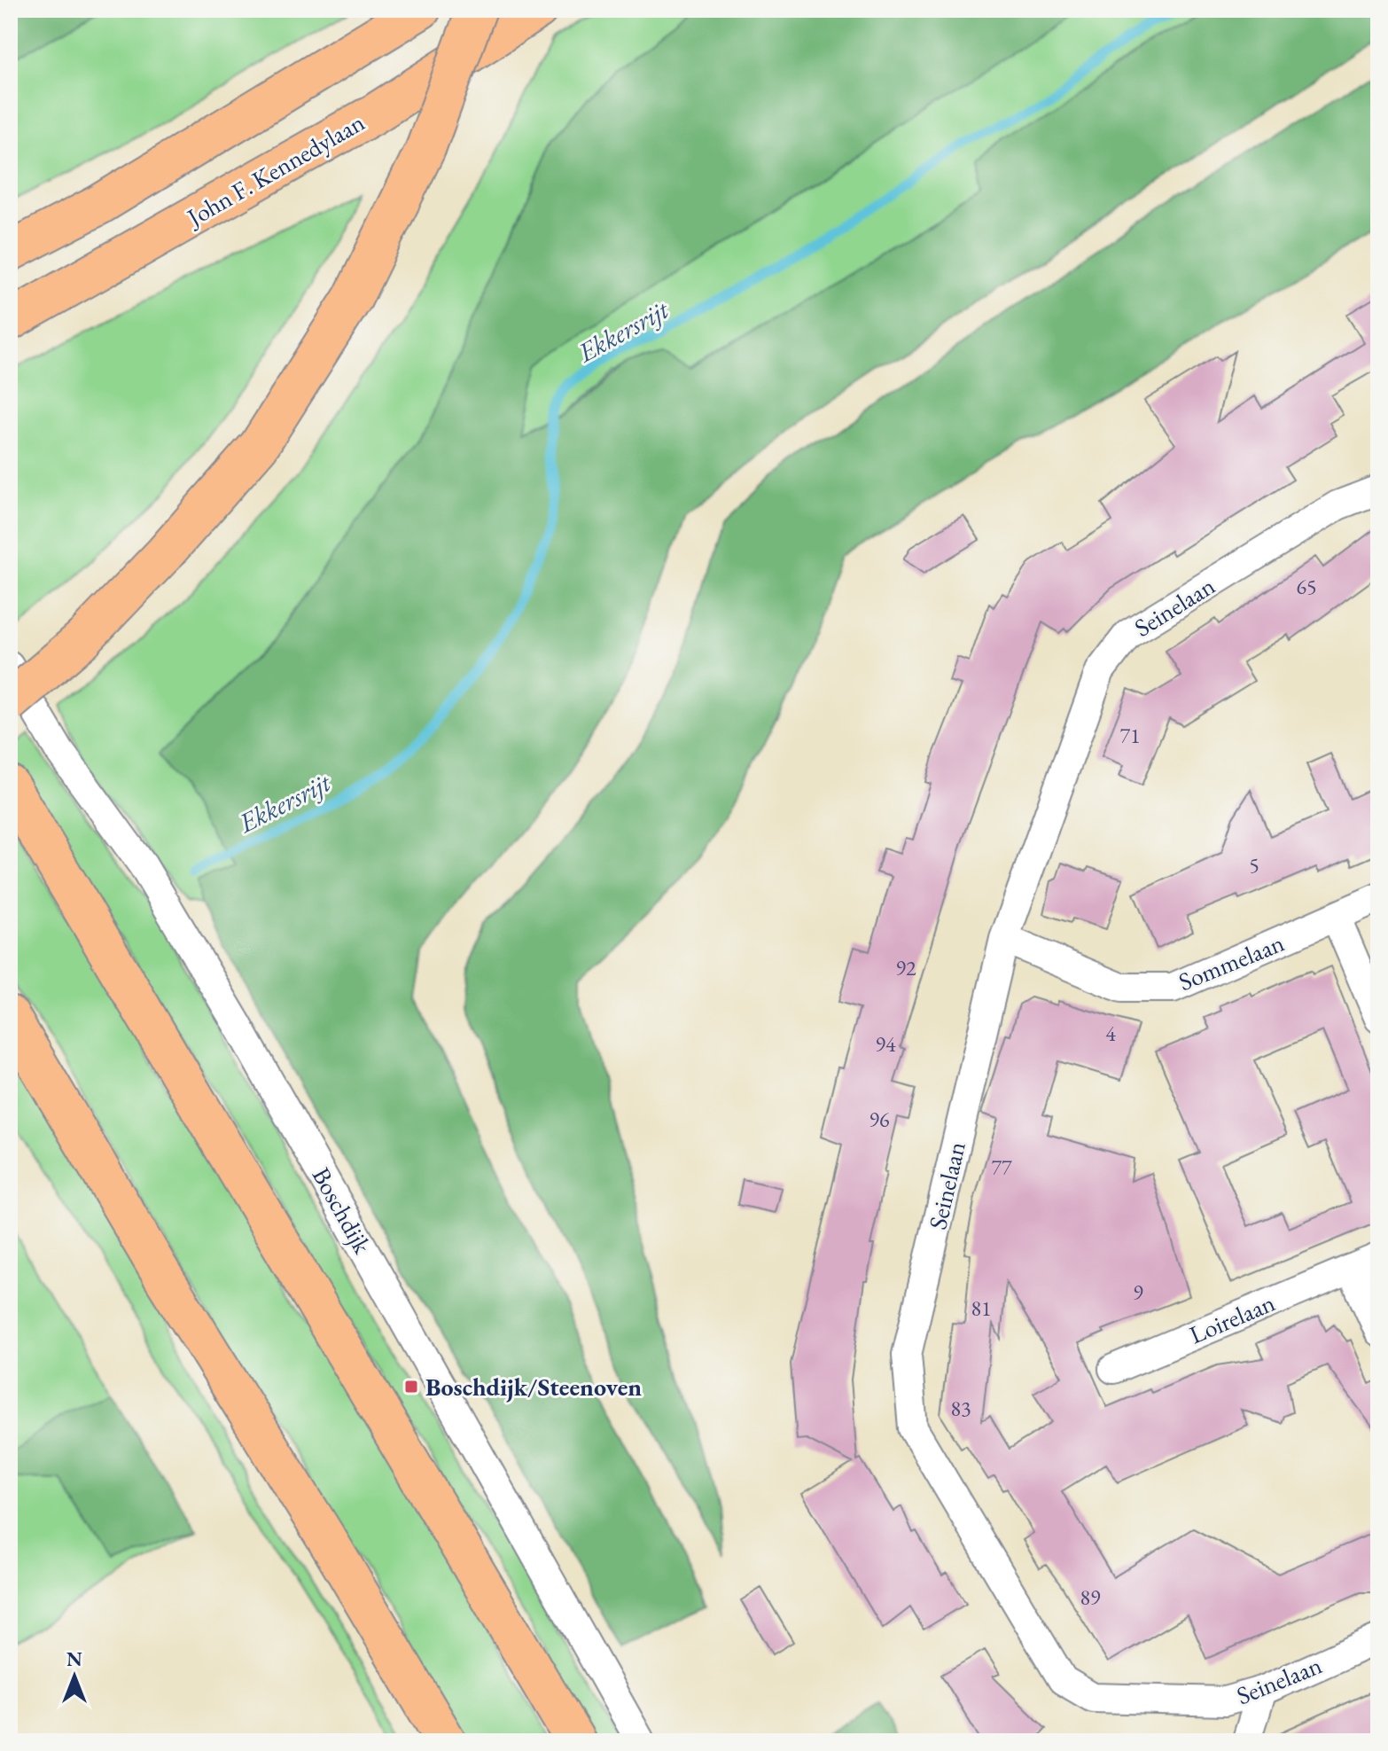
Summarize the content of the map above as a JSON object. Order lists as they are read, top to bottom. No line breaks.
{"streets":{"main road":["John F. Kennedylaan"],"street":["Seinelaan","Sommelaan","Boschdijk","Loirelaan"]},"crossings":[["Seinelaan","Sommelaan"]],"water":["Ekkersrijt"],"places":{"transit":["Boschdijk/Steenoven"]},"house_numbers":["65","71","5","92","4","94","96","77","9","81","83","89"],"north":"top"}
